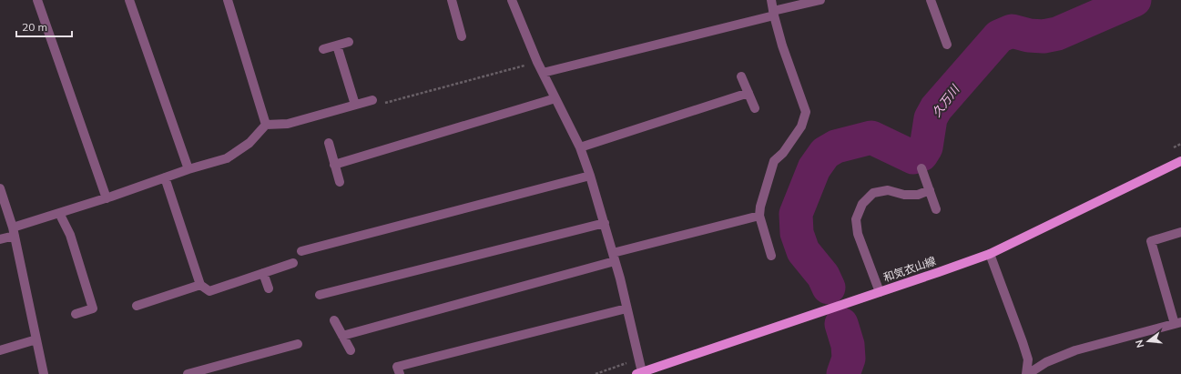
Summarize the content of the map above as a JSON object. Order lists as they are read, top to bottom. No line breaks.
{"streets":{"main road":["和気衣山線"]},"water":["久万川"],"scale_bar":"20 m","north":"left"}
